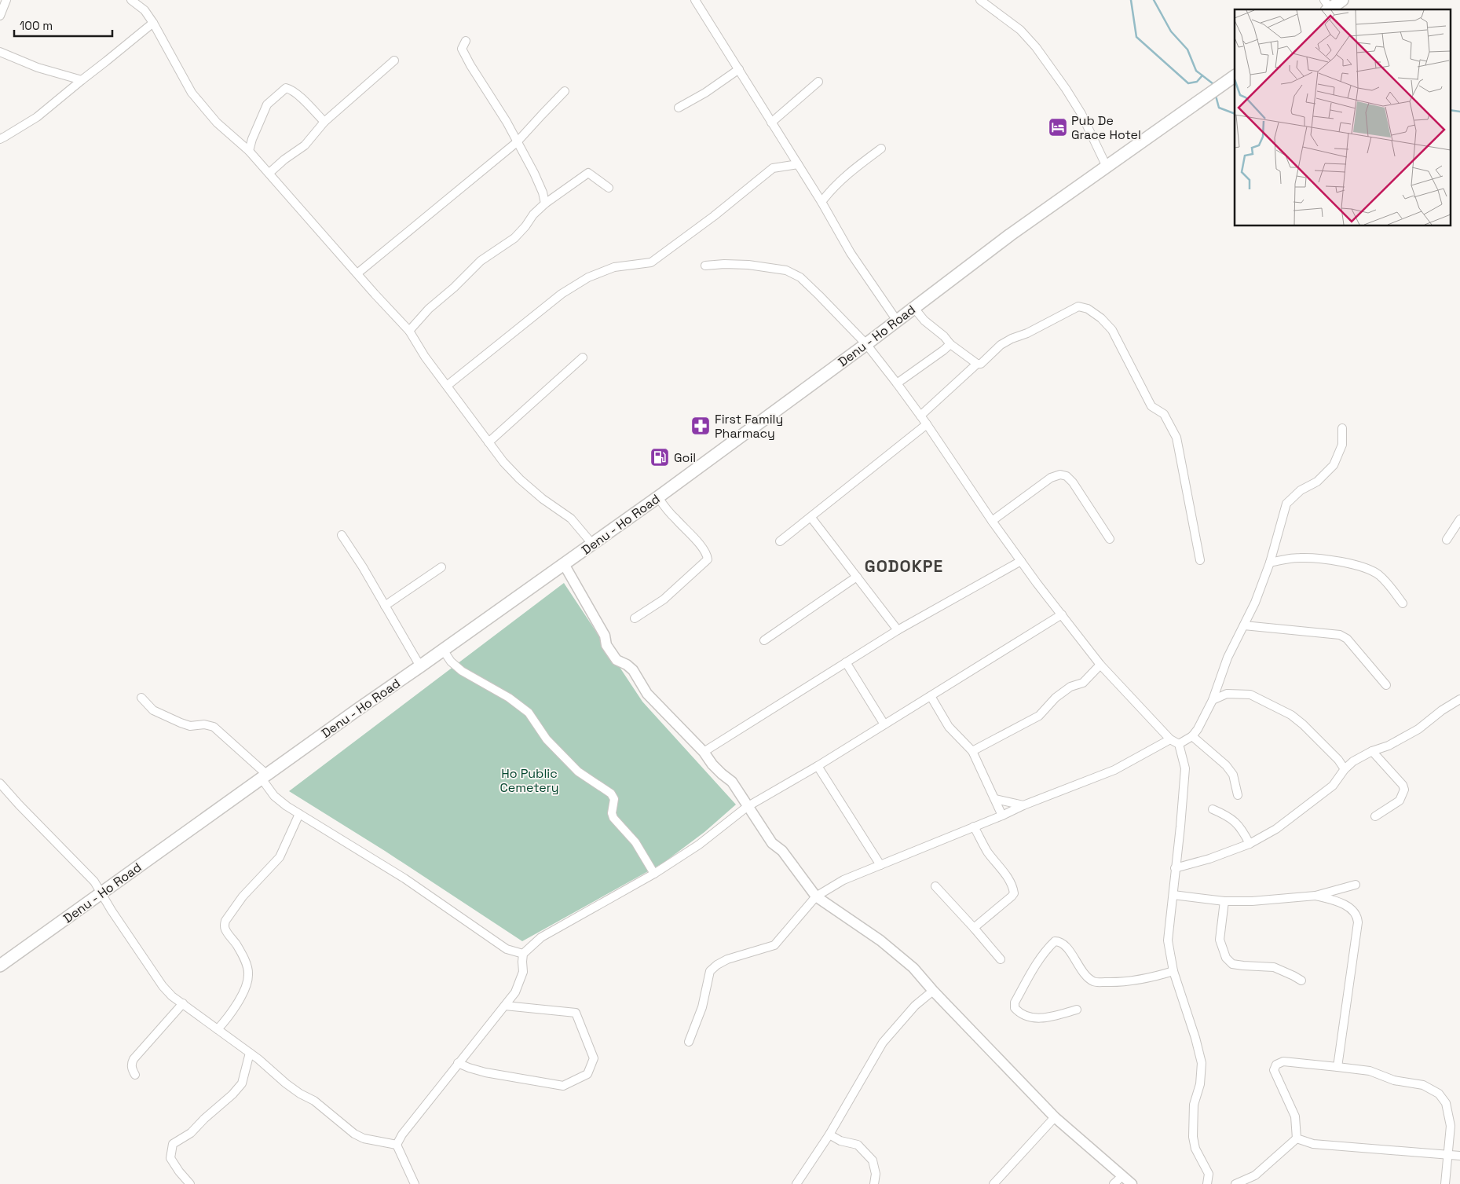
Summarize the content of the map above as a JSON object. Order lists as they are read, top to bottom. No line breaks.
{"streets":{"main road":["Denu - Ho Road"]},"districts":["GODOKPE"],"parks":["Ho Public Cemetery"],"places":{"hotel":["Pub De Grace Hotel"],"pharmacy":["First Family Pharmacy"],"fuel station":["Goil"]},"scale_bar":"100 m"}
